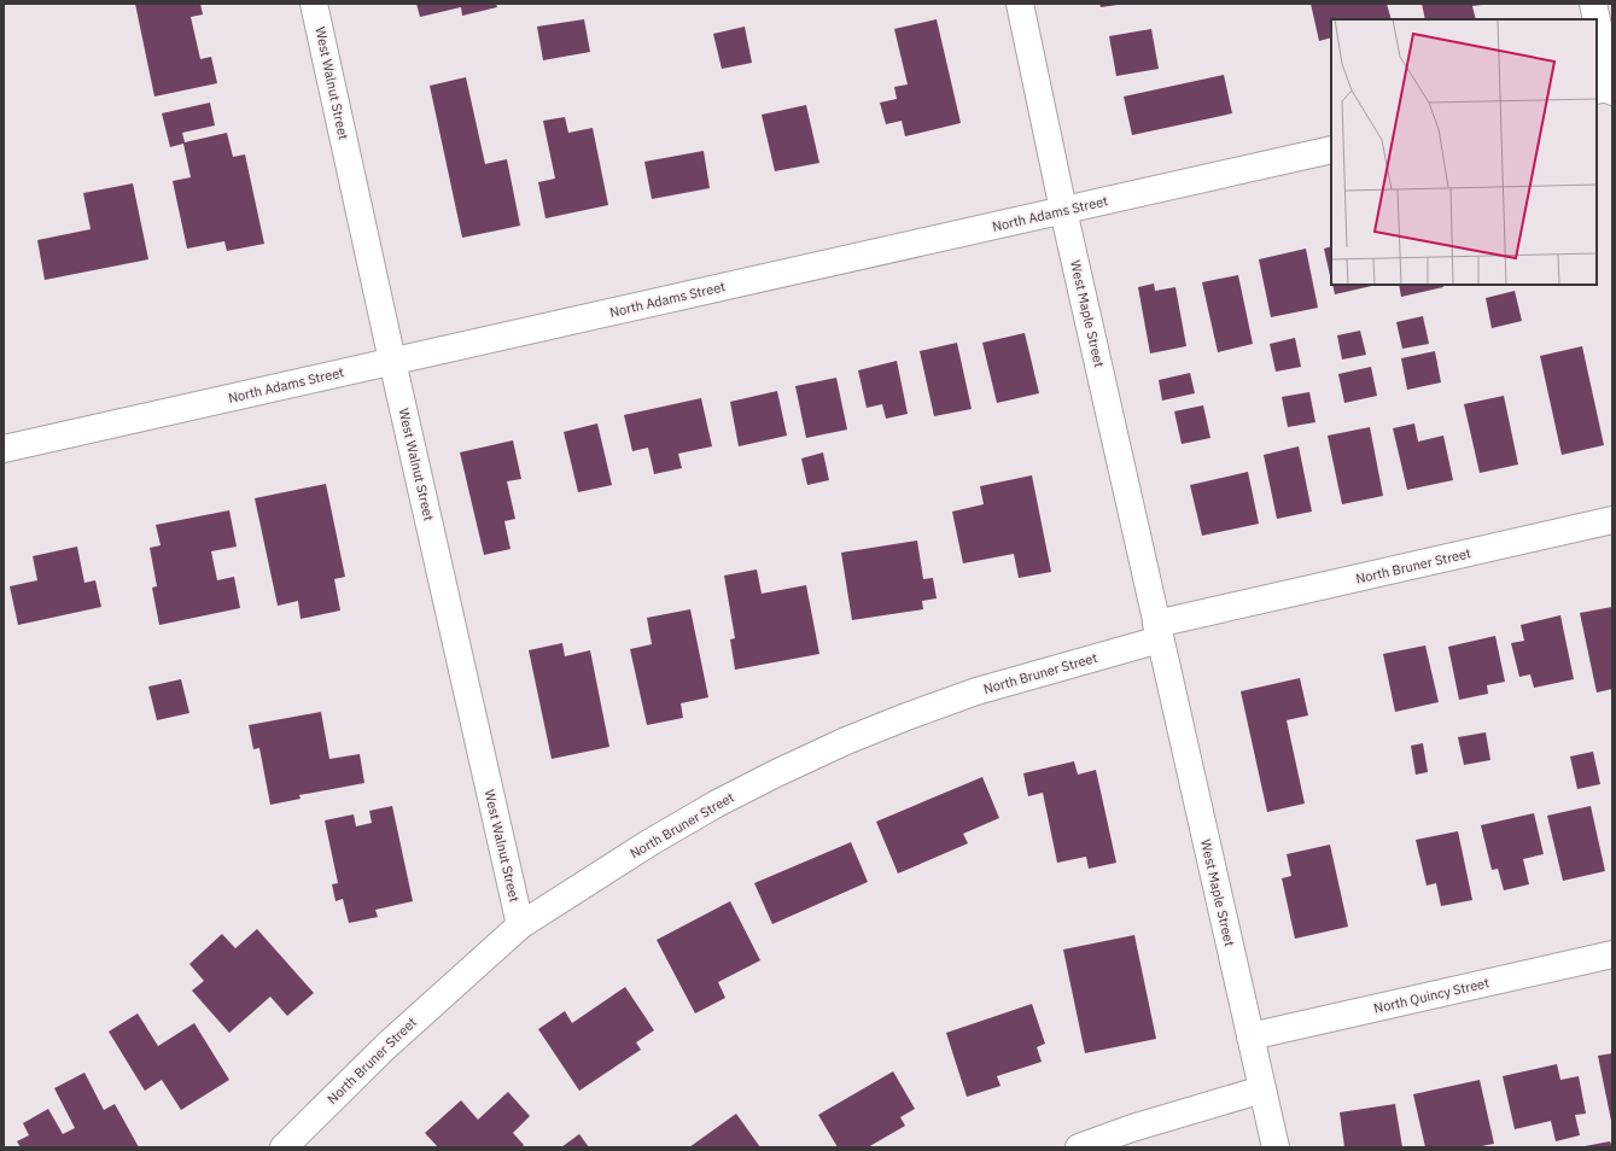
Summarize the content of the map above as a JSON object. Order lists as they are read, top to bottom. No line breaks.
{"streets":{"street":["West Walnut Street","North Adams Street","West Maple Street","North Bruner Street","North Quincy Street"]},"crossings":[["West Walnut Street","North Adams Street"],["West Walnut Street","North Bruner Street"],["North Adams Street","West Maple Street"],["West Maple Street","North Bruner Street"],["West Maple Street","North Quincy Street"]]}
